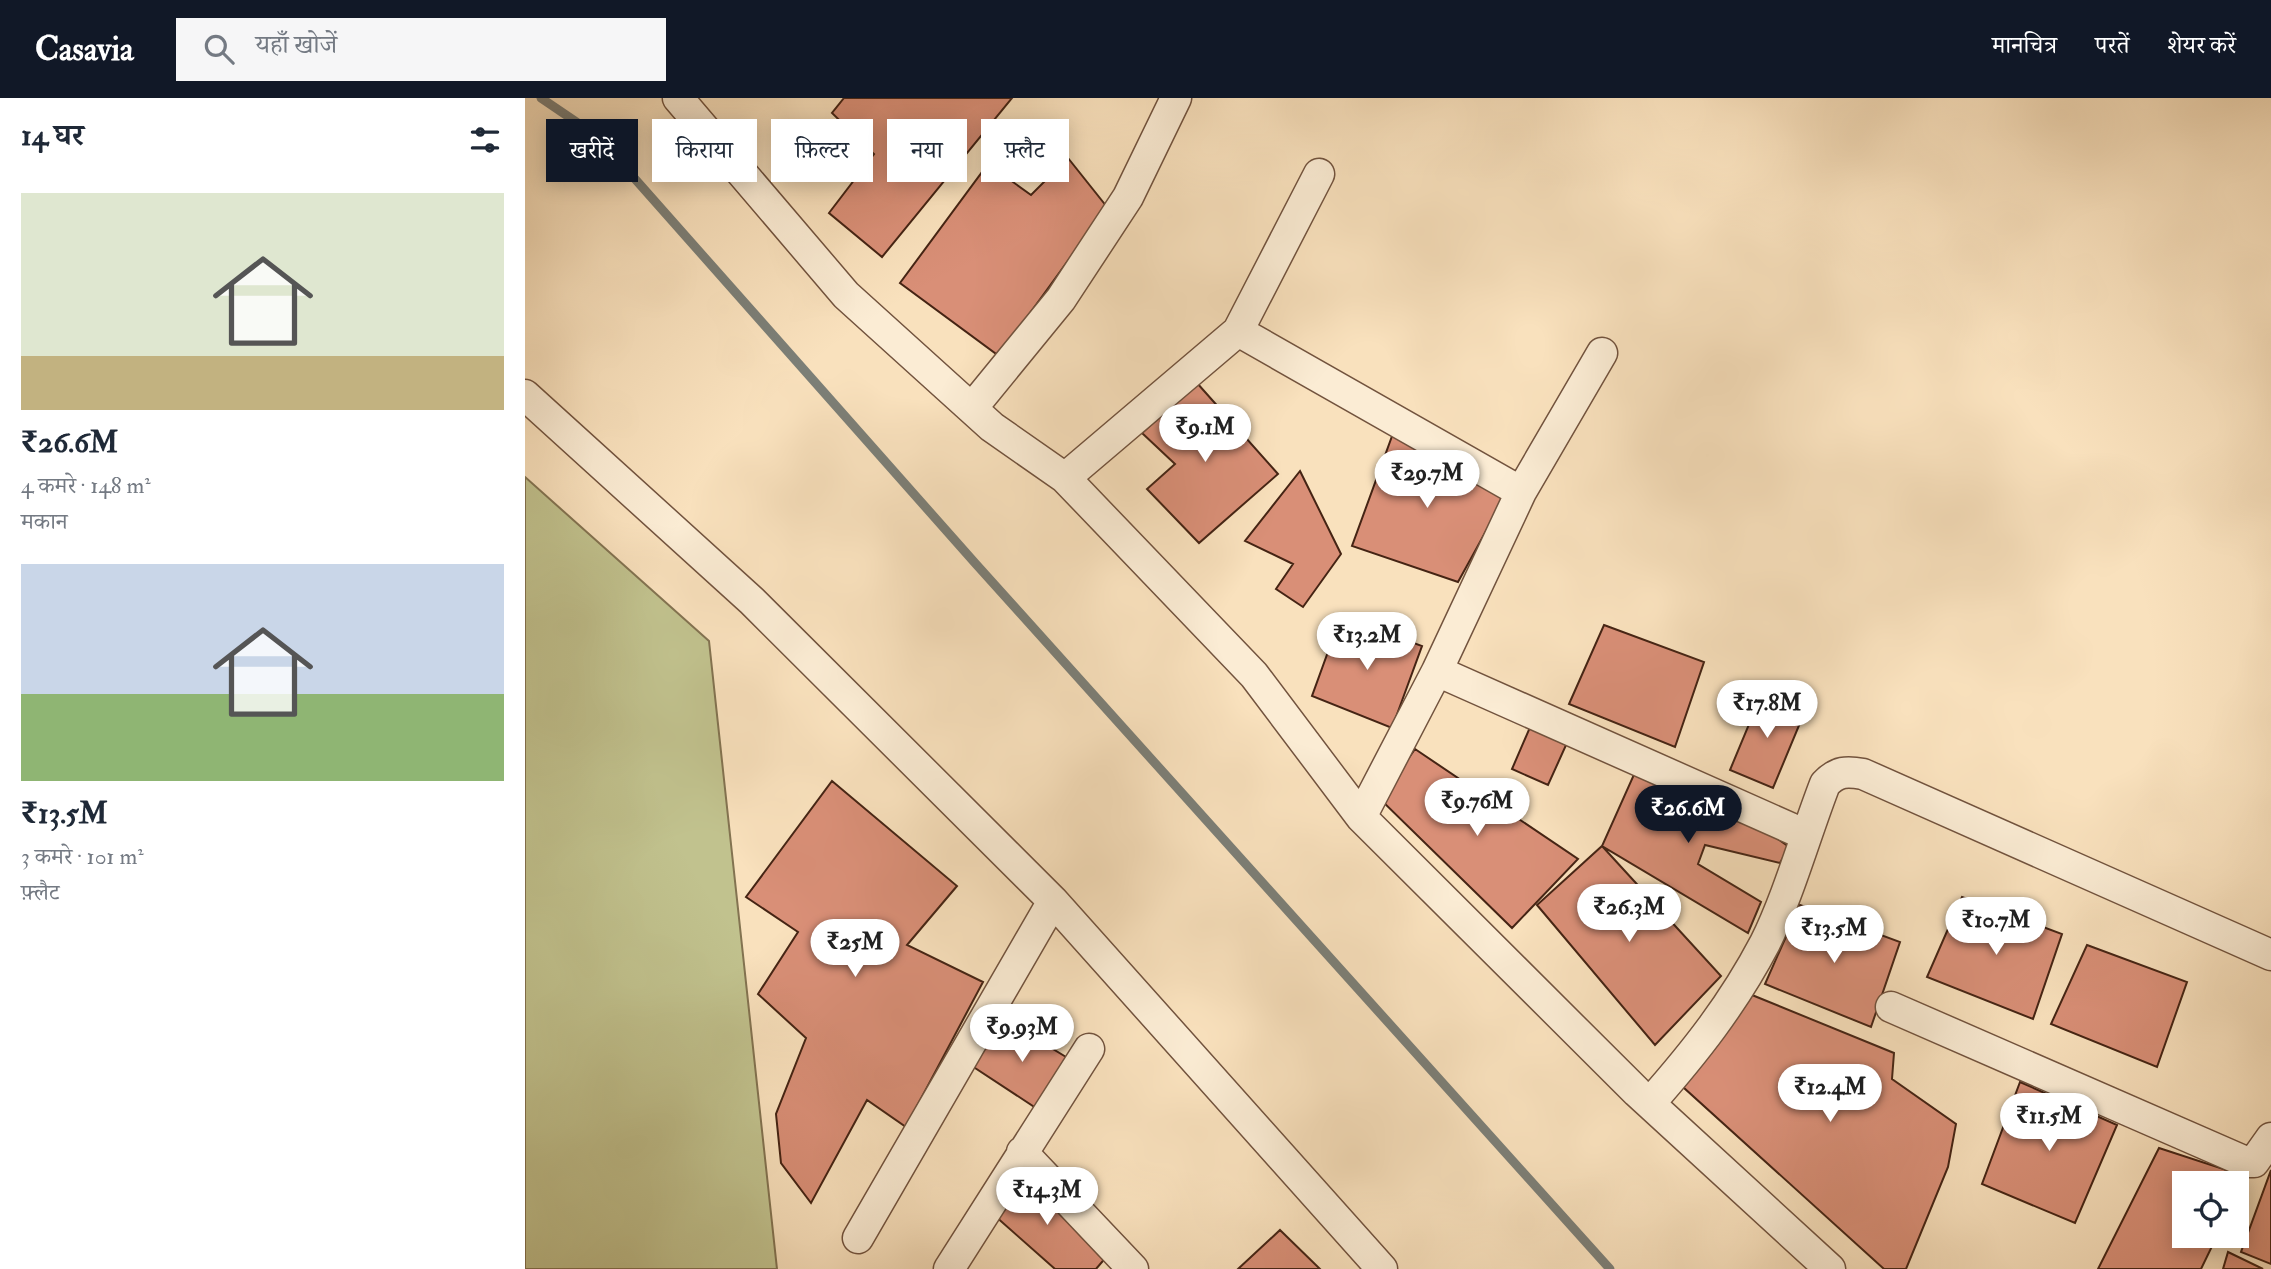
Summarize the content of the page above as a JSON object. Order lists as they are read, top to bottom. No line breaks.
{"page":{"header":"Casavia","search":"यहाँ खोजें","nav":["मानचित्र","परतें","शेयर करें"],"heading":"14 घर","chip":["खरीदें","किराया","फ़िल्टर","नया","फ़्लैट"],"list":[{"name":"₹26.6M","note":"4 कमरे · 148 m² · मकान"},{"name":"₹13.5M","note":"3 कमरे · 101 m² · फ़्लैट"}],"price":["₹9.1M","₹29.7M","₹13.2M","₹17.8M","₹9.76M","₹26.6M","₹26.3M","₹10.7M","₹13.5M","₹25M","₹9.93M","₹12.4M","₹11.5M","₹14.3M"]}}
